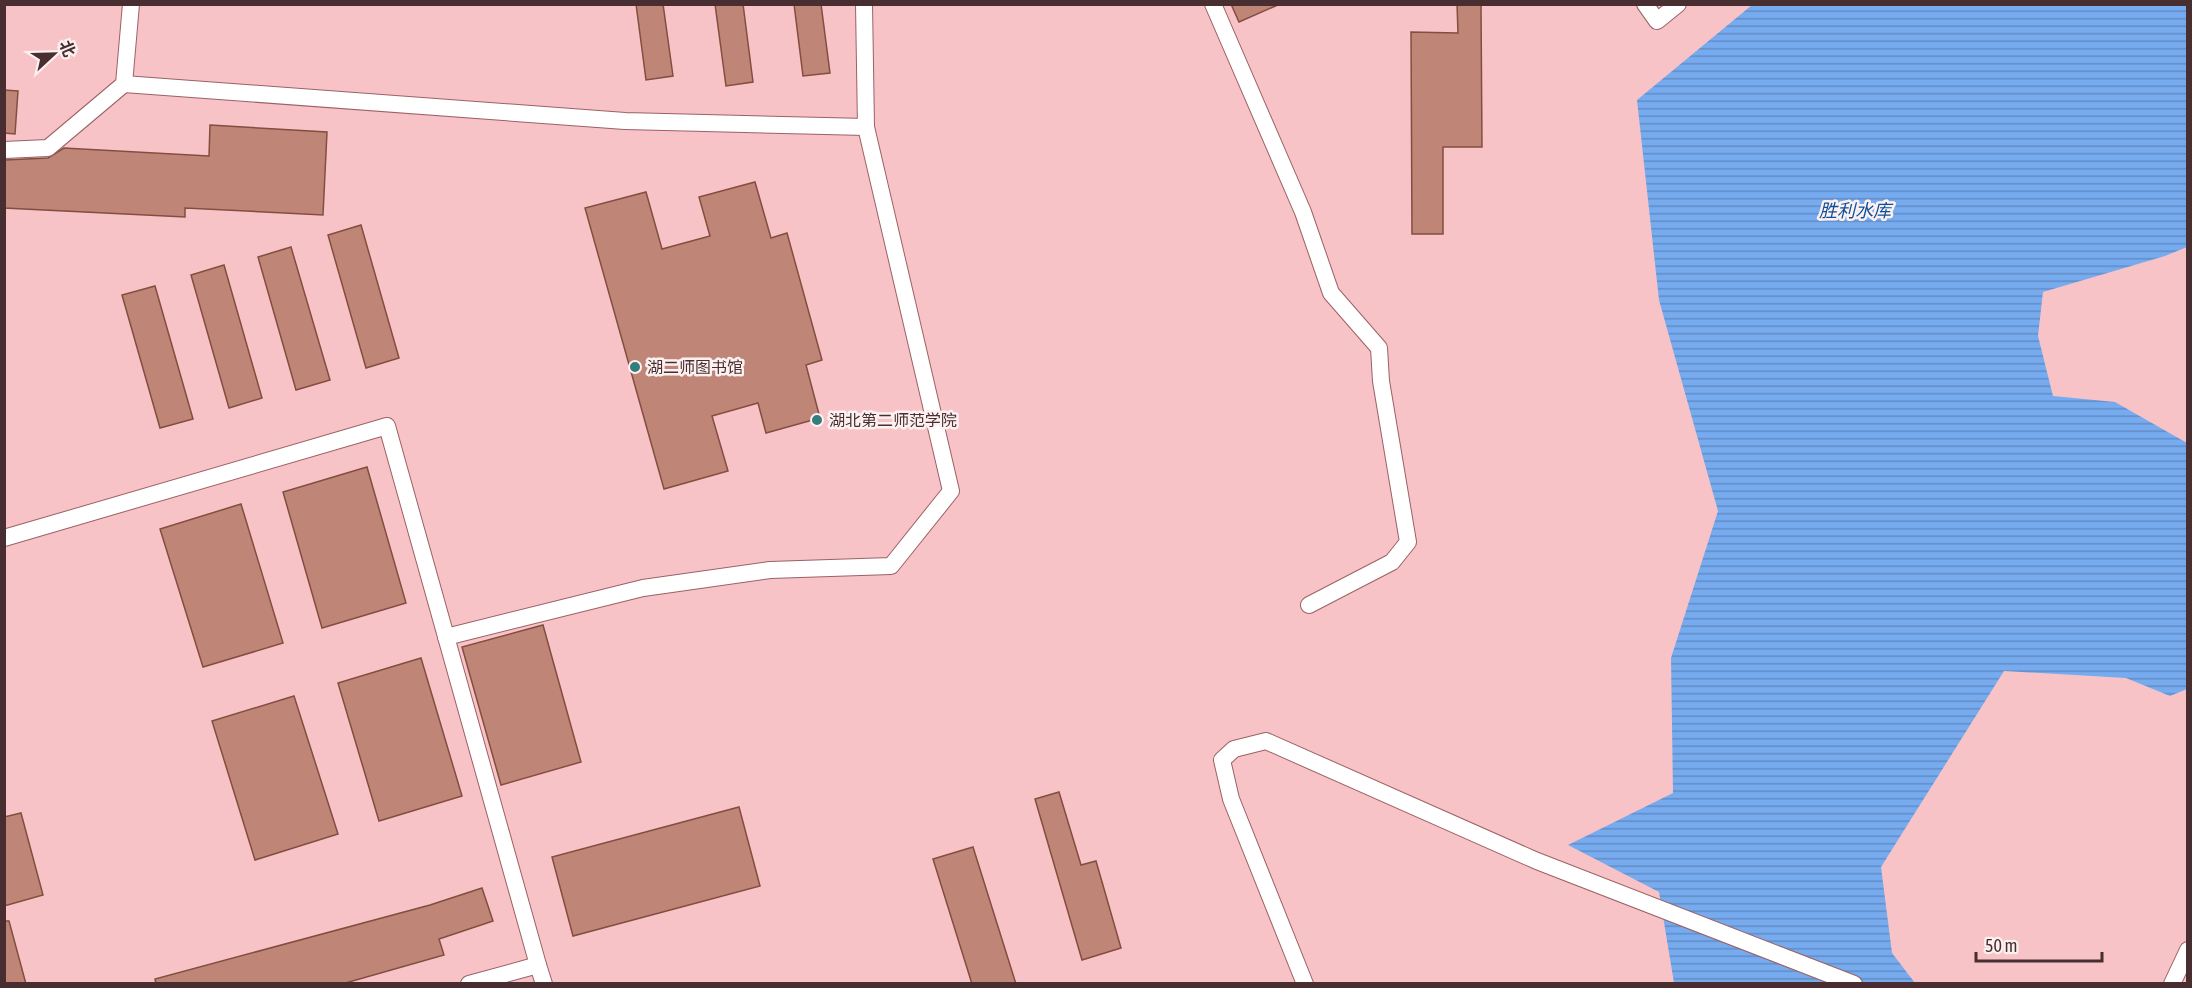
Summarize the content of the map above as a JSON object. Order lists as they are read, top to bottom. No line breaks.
{"water":["胜利水库"],"places":["湖二师图书馆","湖北第二师范学院"],"scale_bar":"50 m","north":"right"}
